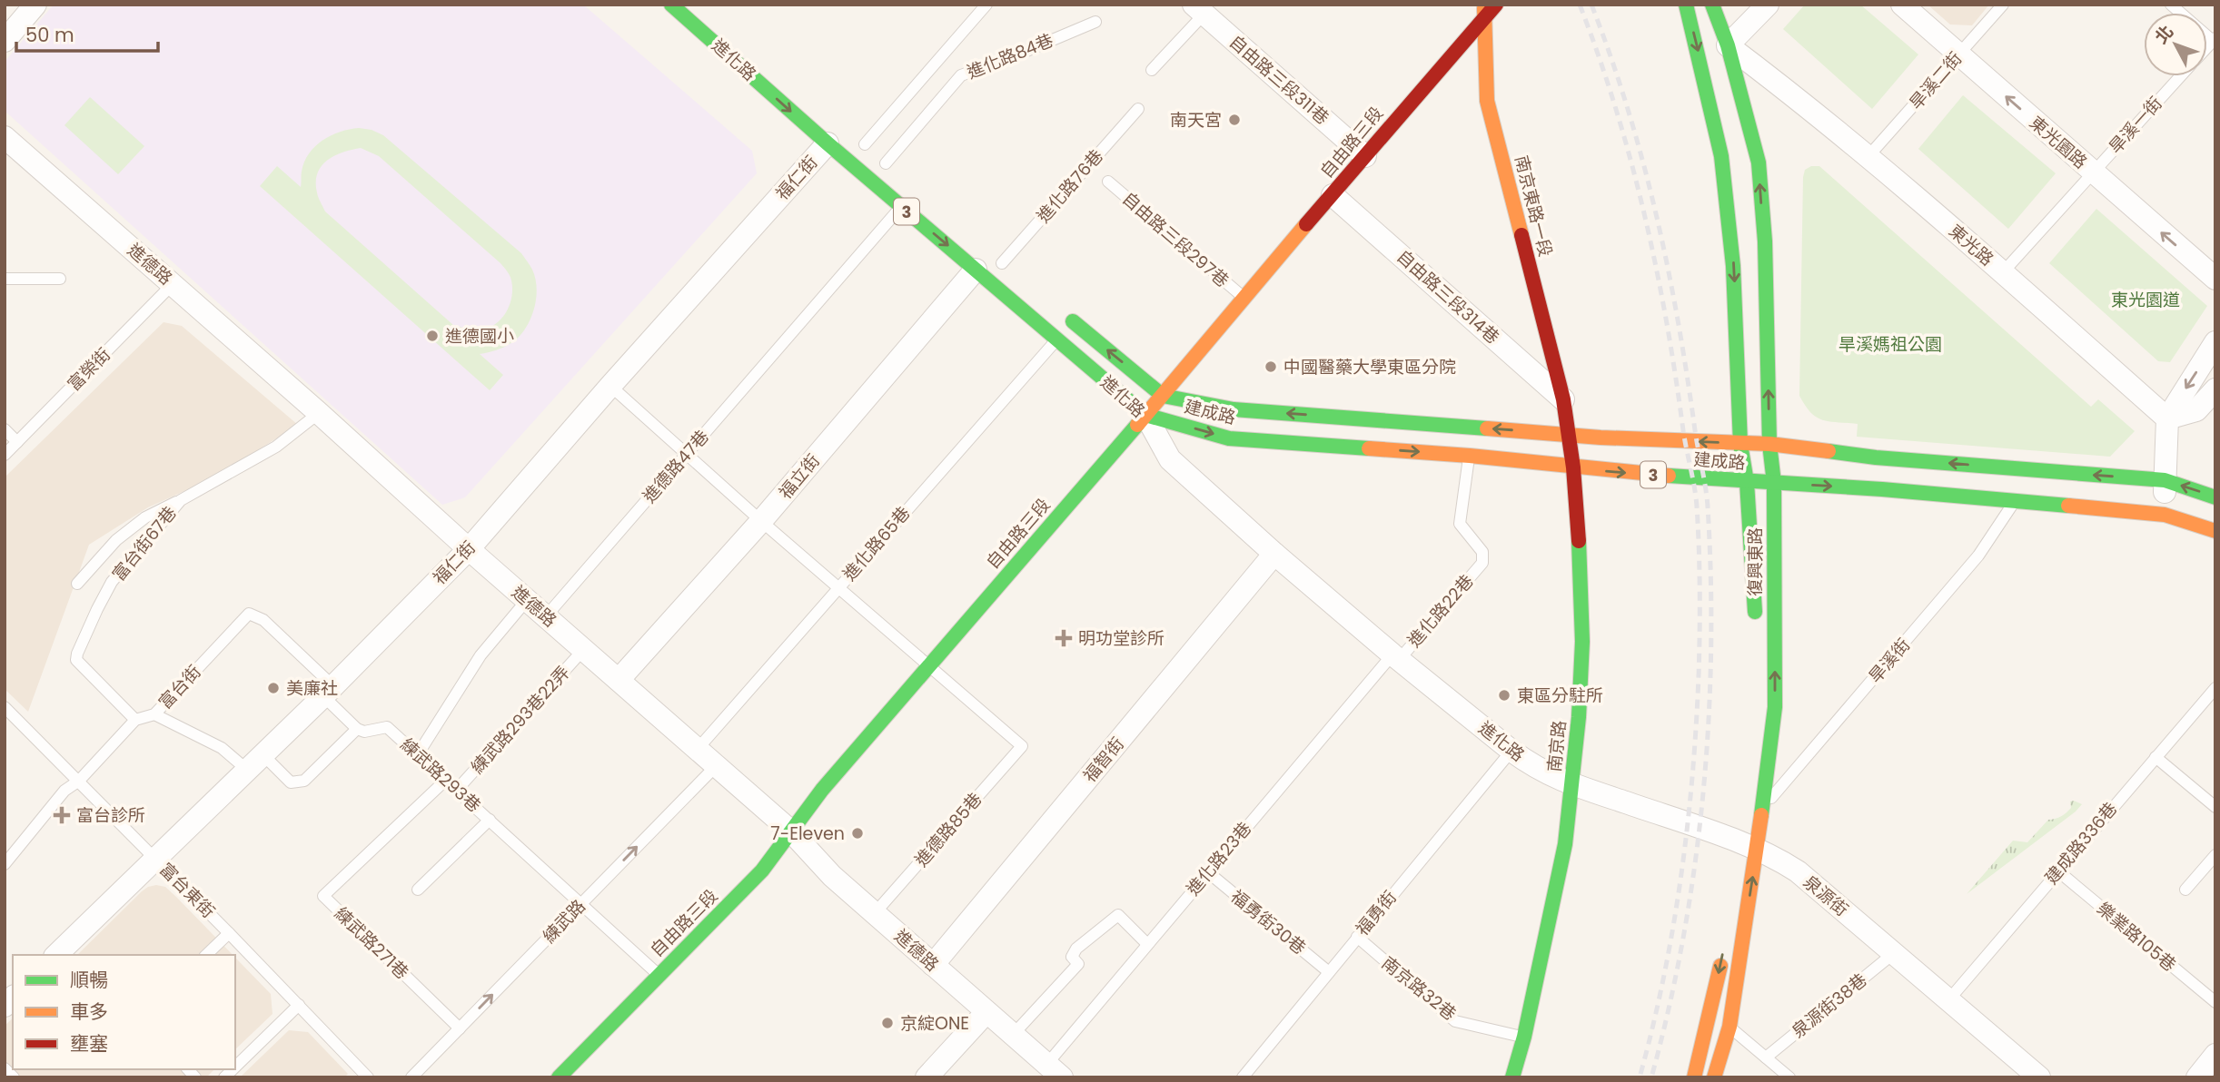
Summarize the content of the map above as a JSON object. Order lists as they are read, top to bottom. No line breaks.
{"streets":{"street":["進化路","自由路三段311巷","自由路三段","東光園路","福仁街","南京東路一段","3","東光路","進德路","自由路三段314巷","建成路","福立街","復興東路","南京路","福智街","泉源街"],"lane":["進化路84巷","旱溪二街","旱溪一街","進化路76巷","自由路三段297巷","富榮街","進德路47巷","富台街67巷","進化路65巷","進化路22巷","旱溪街","富台街","練武路293巷22弄","練武路293巷","進德路85巷","建成路336巷","進化路23巷","富台東街","福勇街","練武路","福勇街30巷","樂業路105巷","練武路271巷","南京路32巷","泉源街38巷"]},"crossings":[["進化路","自由路三段"],["進化路","福仁街"],["進化路","進化路76巷"],["進化路","建成路"],["進化路","進德路47巷"],["進化路","福立街"],["進化路","進化路65巷"],["進化路","進化路22巷"],["進化路","南京路"],["進化路","福智街"],["進化路","進化路23巷"],["進化路","泉源街"],["進化路","福勇街"],["自由路三段311巷","自由路三段"],["旱溪二街","東光園路"],["旱溪二街","東光路"],["旱溪一街","東光園路"],["旱溪一街","東光路"],["自由路三段","南京東路一段"],["自由路三段","自由路三段297巷"],["自由路三段","進德路"],["自由路三段","自由路三段314巷"],["自由路三段","建成路"],["自由路三段","練武路293巷"],["自由路三段","進德路85巷"],["福仁街","進德路"],["福仁街","富台街"],["福仁街","富台東街"],["進化路76巷","福立街"],["南京東路一段","自由路三段314巷"],["南京東路一段","南京路"],["東光路","復興東路"],["進德路","富榮街"],["進德路","進德路47巷"],["進德路","福立街"],["進德路","富台街67巷"],["進德路","進化路65巷"],["進德路","練武路293巷22弄"],["進德路","福智街"],["進德路","進德路85巷"],["進德路","進化路23巷"],["進德路","練武路"],["自由路三段314巷","南京路"],["建成路","復興東路"],["建成路","進化路22巷"],["建成路","旱溪街"],["建成路","南京路"],["富台街67巷","富台街"],["復興東路","旱溪街"],["復興東路","泉源街"],["進化路22巷","進化路23巷"],["旱溪街","泉源街"],["練武路293巷22弄","練武路293巷"],["南京路","泉源街"],["南京路","南京路32巷"],["練武路293巷","練武路"],["練武路293巷","練武路271巷"],["建成路336巷","泉源街"],["建成路336巷","樂業路105巷"],["進化路23巷","福勇街30巷"],["泉源街","泉源街38巷"],["福勇街","福勇街30巷"],["福勇街","南京路32巷"],["練武路","練武路271巷"]],"one_way":["東光園路","練武路"],"parks":["東光園道","旱溪媽祖公園"],"places":{"other":["南天宮","進德國小","中國醫藥大學東區分院","美廉社","東區分駐所","7-Eleven","京綻ONE"],"health":["明功堂診所","富台診所"]},"legend":["順暢","車多","壅塞"],"scale_bar":"50 m","north":"top left"}
